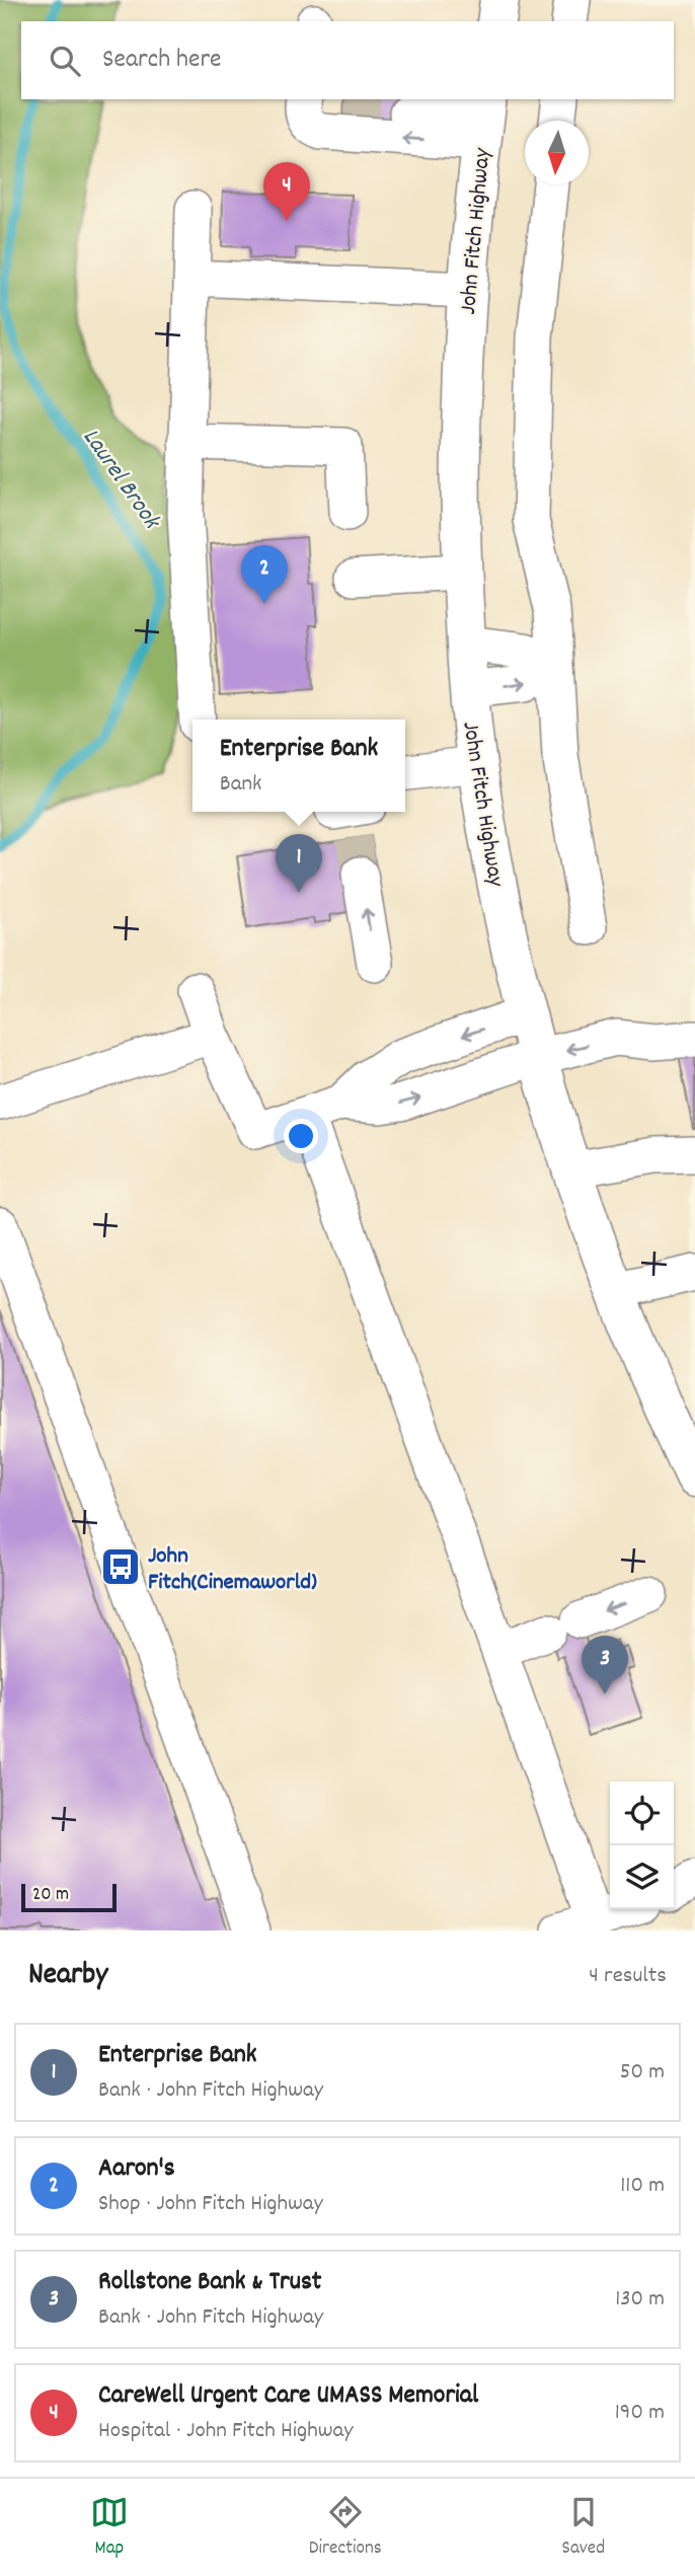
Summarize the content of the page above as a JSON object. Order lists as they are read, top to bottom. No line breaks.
{"streets":{"main road":["John Fitch Highway"]},"water":["Laurel Brook"],"places":{"bus stop":["John Fitch(Cinemaworld)"]},"scale_bar":"20 m","north":"bottom","page":{"search":"Search here","pins":["4","2","1","3"],"popup":["Enterprise Bank","Bank"],"scale":"20 m","heading":["Nearby","4 results"],"list":[{"mark":"1","name":"Enterprise Bank","note":"Bank · John Fitch Highway","value":"50 m"},{"mark":"2","name":"Aaron's","note":"Shop · John Fitch Highway","value":"110 m"},{"mark":"3","name":"Rollstone Bank & Trust","note":"Bank · John Fitch Highway","value":"130 m"},{"mark":"4","name":"CareWell Urgent Care UMASS Memorial","note":"Hospital · John Fitch Highway","value":"190 m"}],"nav":["Map","Directions","Saved"]}}
